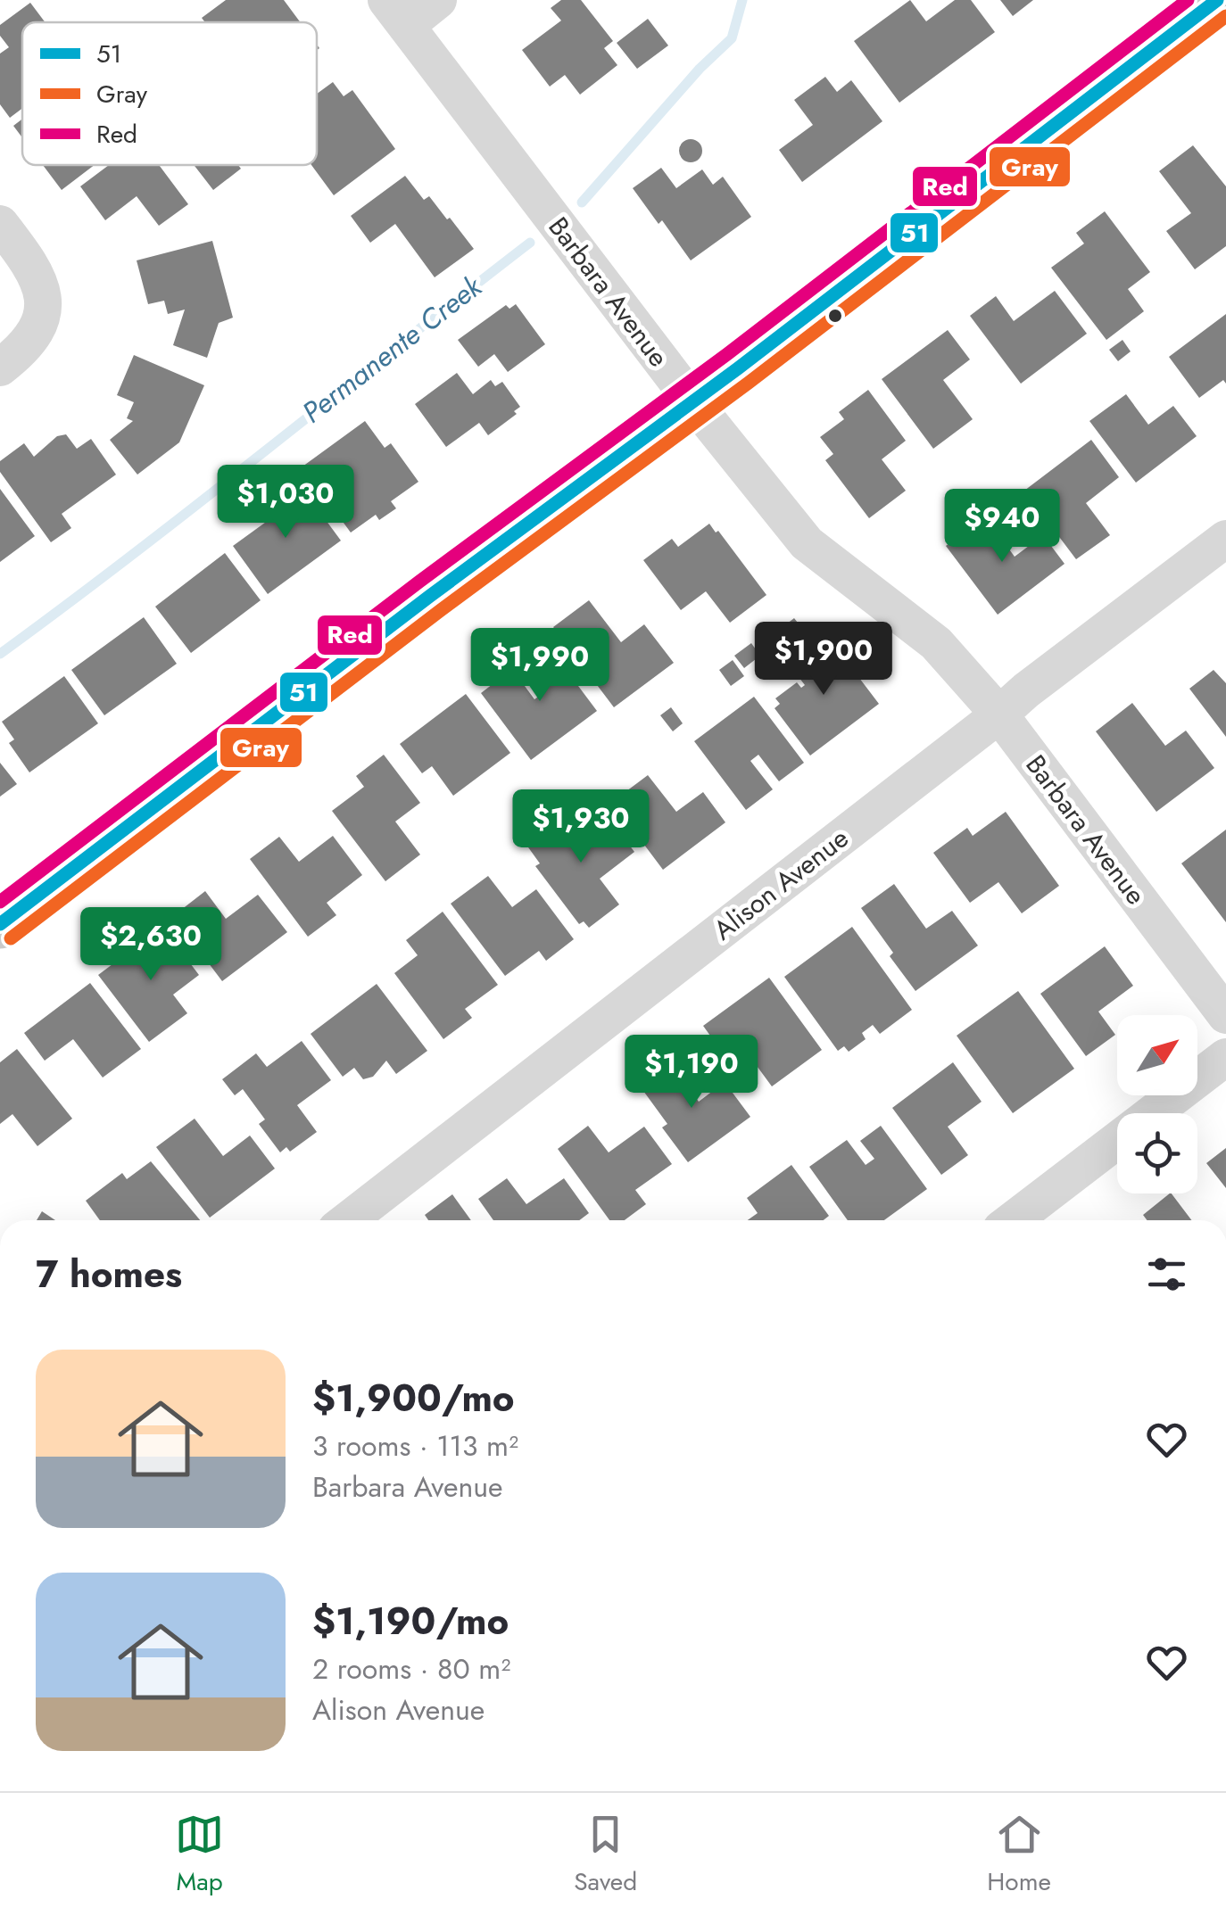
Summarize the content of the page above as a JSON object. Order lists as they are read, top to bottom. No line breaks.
{"streets":{"street":["Barbara Avenue","Alison Avenue"]},"crossings":[["Barbara Avenue","Alison Avenue"]],"water":["Permanente Creek"],"lines":["transit line 51","transit line Red","transit line Gray"],"legend":["51","Gray","Red"],"north":"top right","page":{"price":["$1,030","$940","$1,900","$1,990","$1,930","$2,630","$1,190"],"heading":"7 homes","list":[{"name":"$1,900/mo","note":"3 rooms · 113 m² · Barbara Avenue"},{"name":"$1,190/mo","note":"2 rooms · 80 m² · Alison Avenue"}],"tabs":["Map","Saved","Home"]}}
